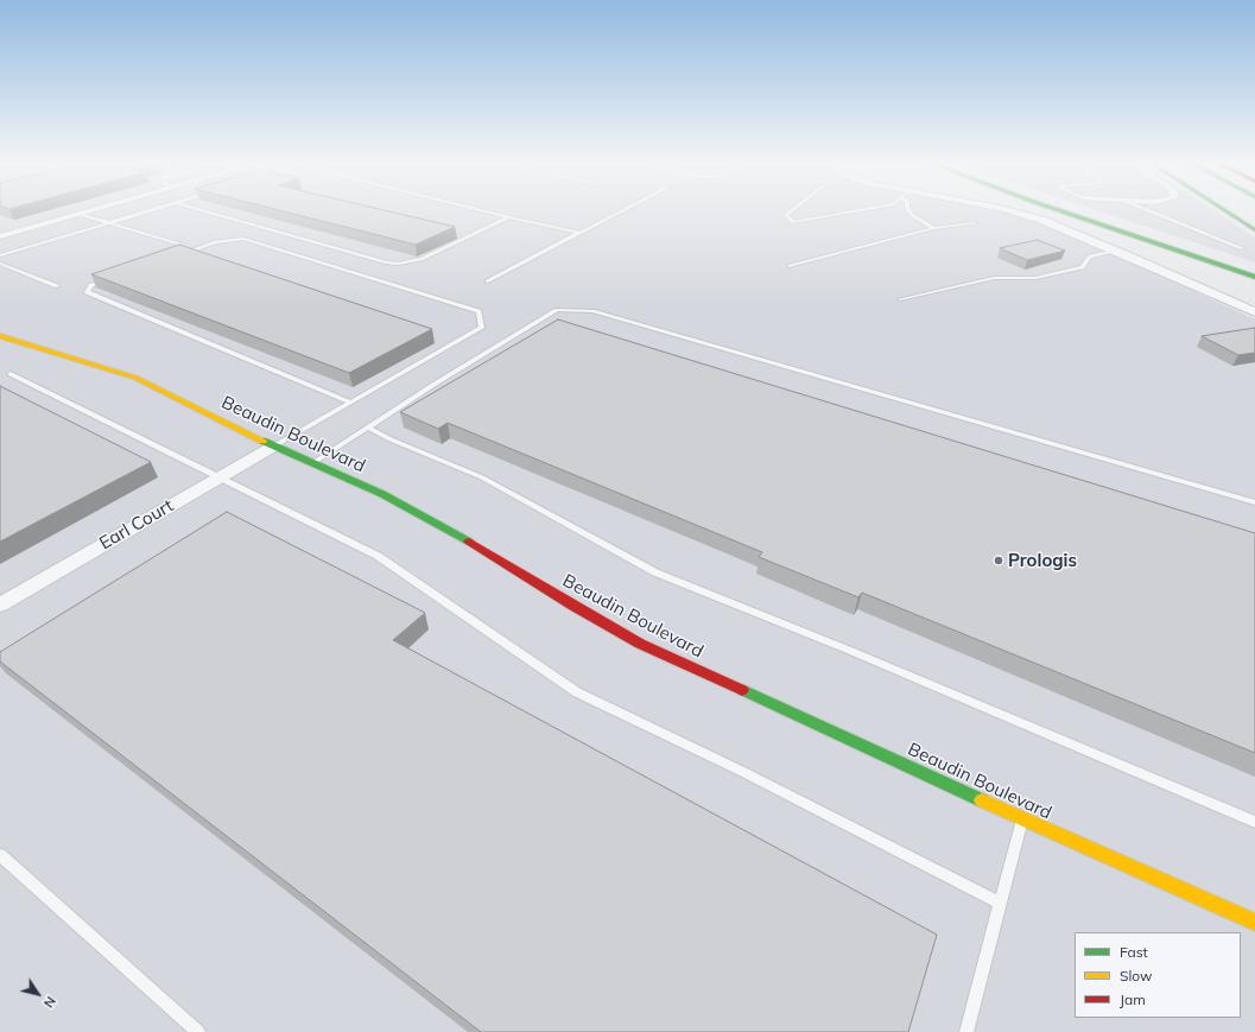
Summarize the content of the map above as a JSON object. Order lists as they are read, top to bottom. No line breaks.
{"streets":{"main road":["Beaudin Boulevard"],"street":["Earl Court"]},"crossings":[["Beaudin Boulevard","Earl Court"]],"places":["Prologis"],"legend":["Fast","Slow","Jam"],"north":"bottom right"}
